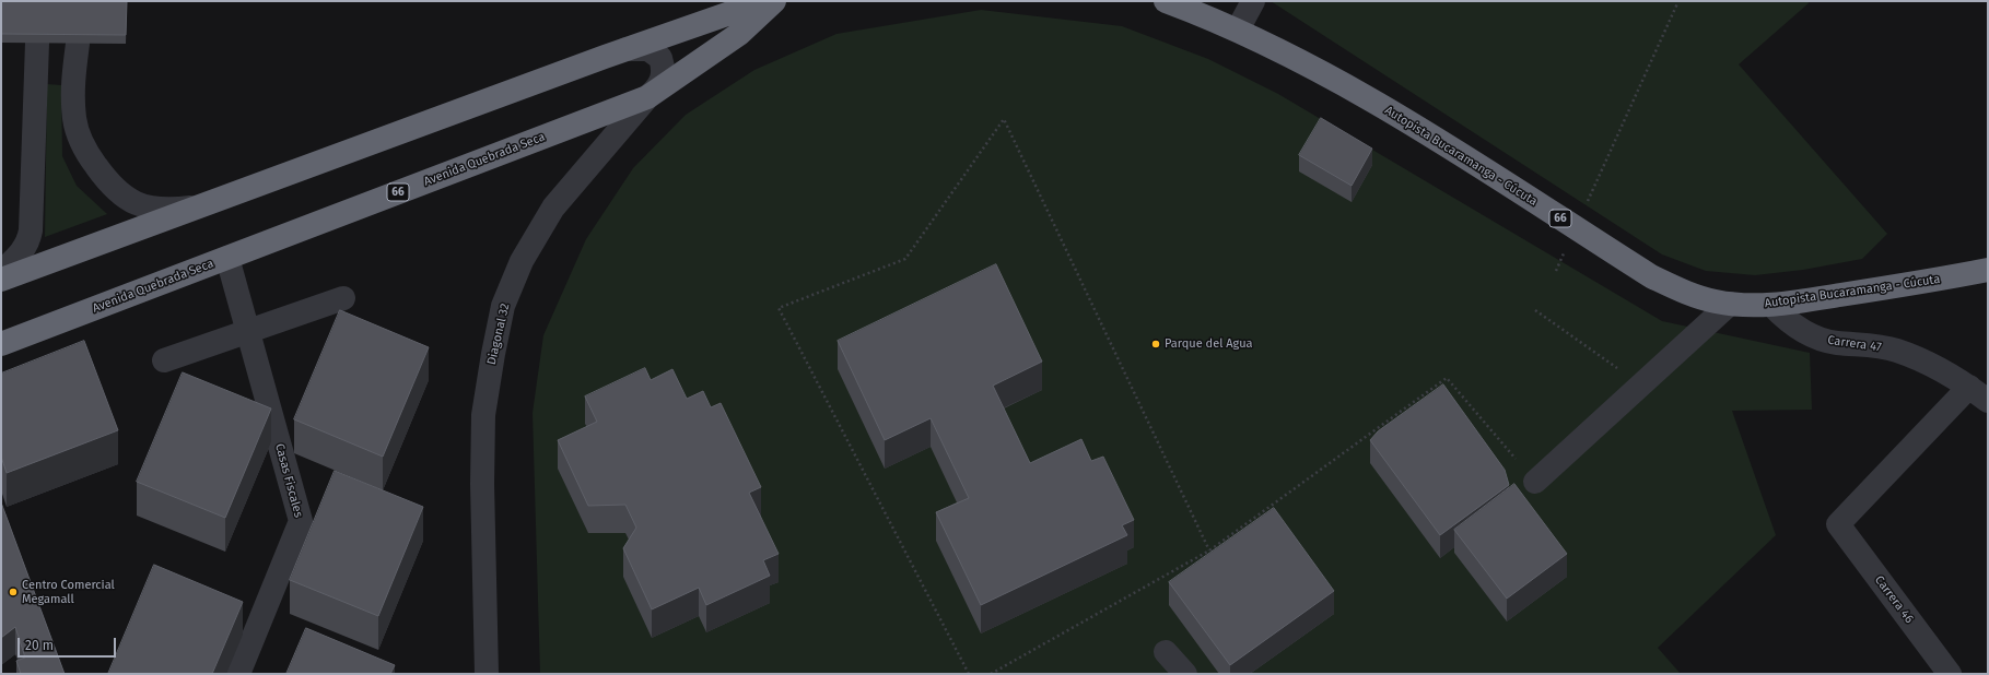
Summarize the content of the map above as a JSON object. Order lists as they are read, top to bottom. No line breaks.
{"streets":{"highway":["Autopista Bucaramanga - Cúcuta","Avenida Quebrada Seca","66"],"street":["Diagonal 32","Carrera 47","Casas Fiscales","Carrera 46"]},"crossings":[["Autopista Bucaramanga - Cúcuta","Carrera 47"],["Avenida Quebrada Seca","Diagonal 32"],["Avenida Quebrada Seca","Casas Fiscales"],["Carrera 47","Carrera 46"]],"places":["Parque del Agua","Centro Comercial Megamall"],"scale_bar":"20 m"}
